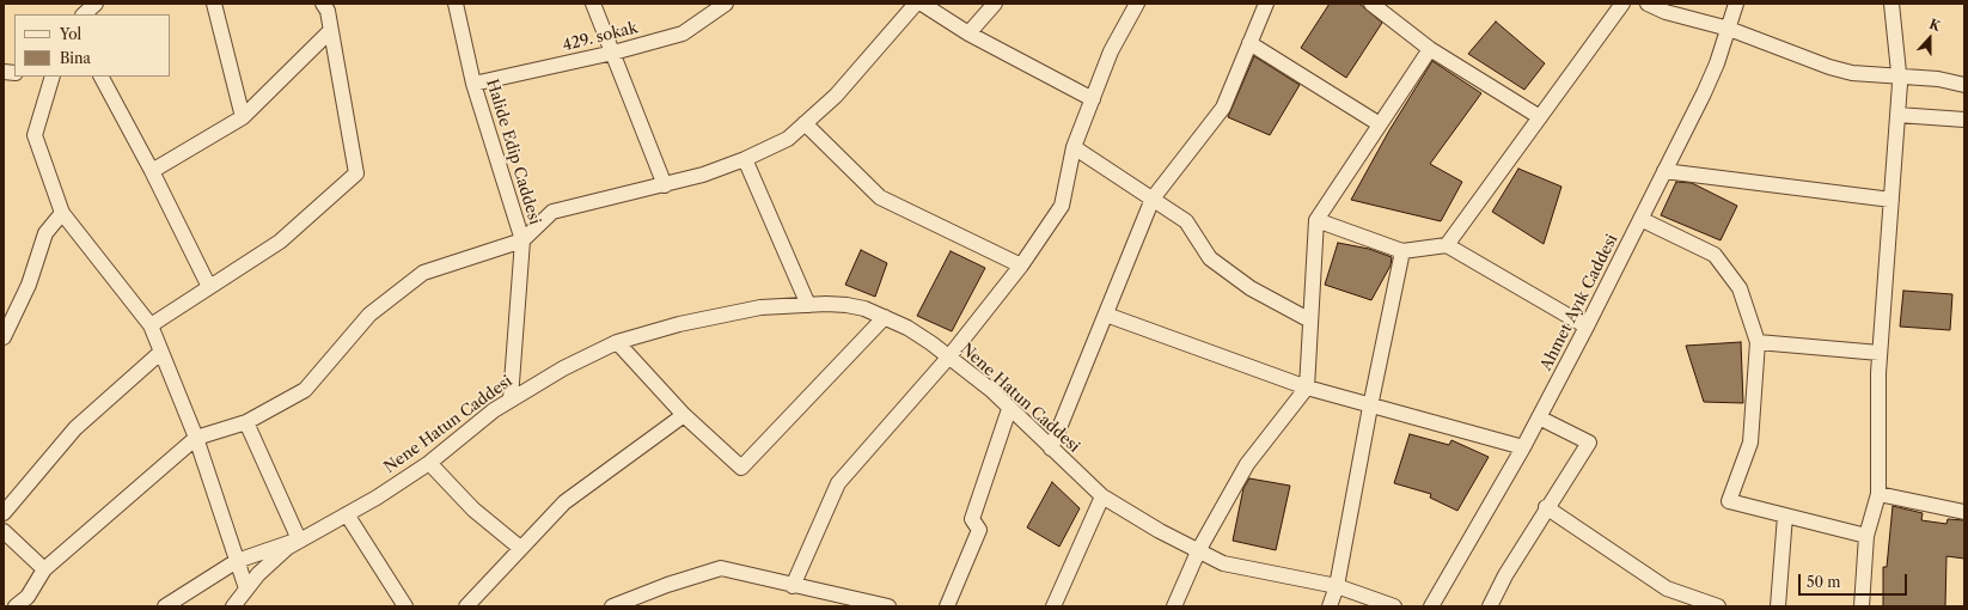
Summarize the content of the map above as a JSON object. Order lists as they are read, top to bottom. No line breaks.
{"streets":{"street":["429. sokak","Halide Edip Caddesi","Ahmet Ayık Caddesi","Nene Hatun Caddesi"]},"crossings":[["429. sokak","Halide Edip Caddesi"],["Halide Edip Caddesi","Nene Hatun Caddesi"]],"legend":["Yol","Bina"],"scale_bar":"50 m","north":"top"}
